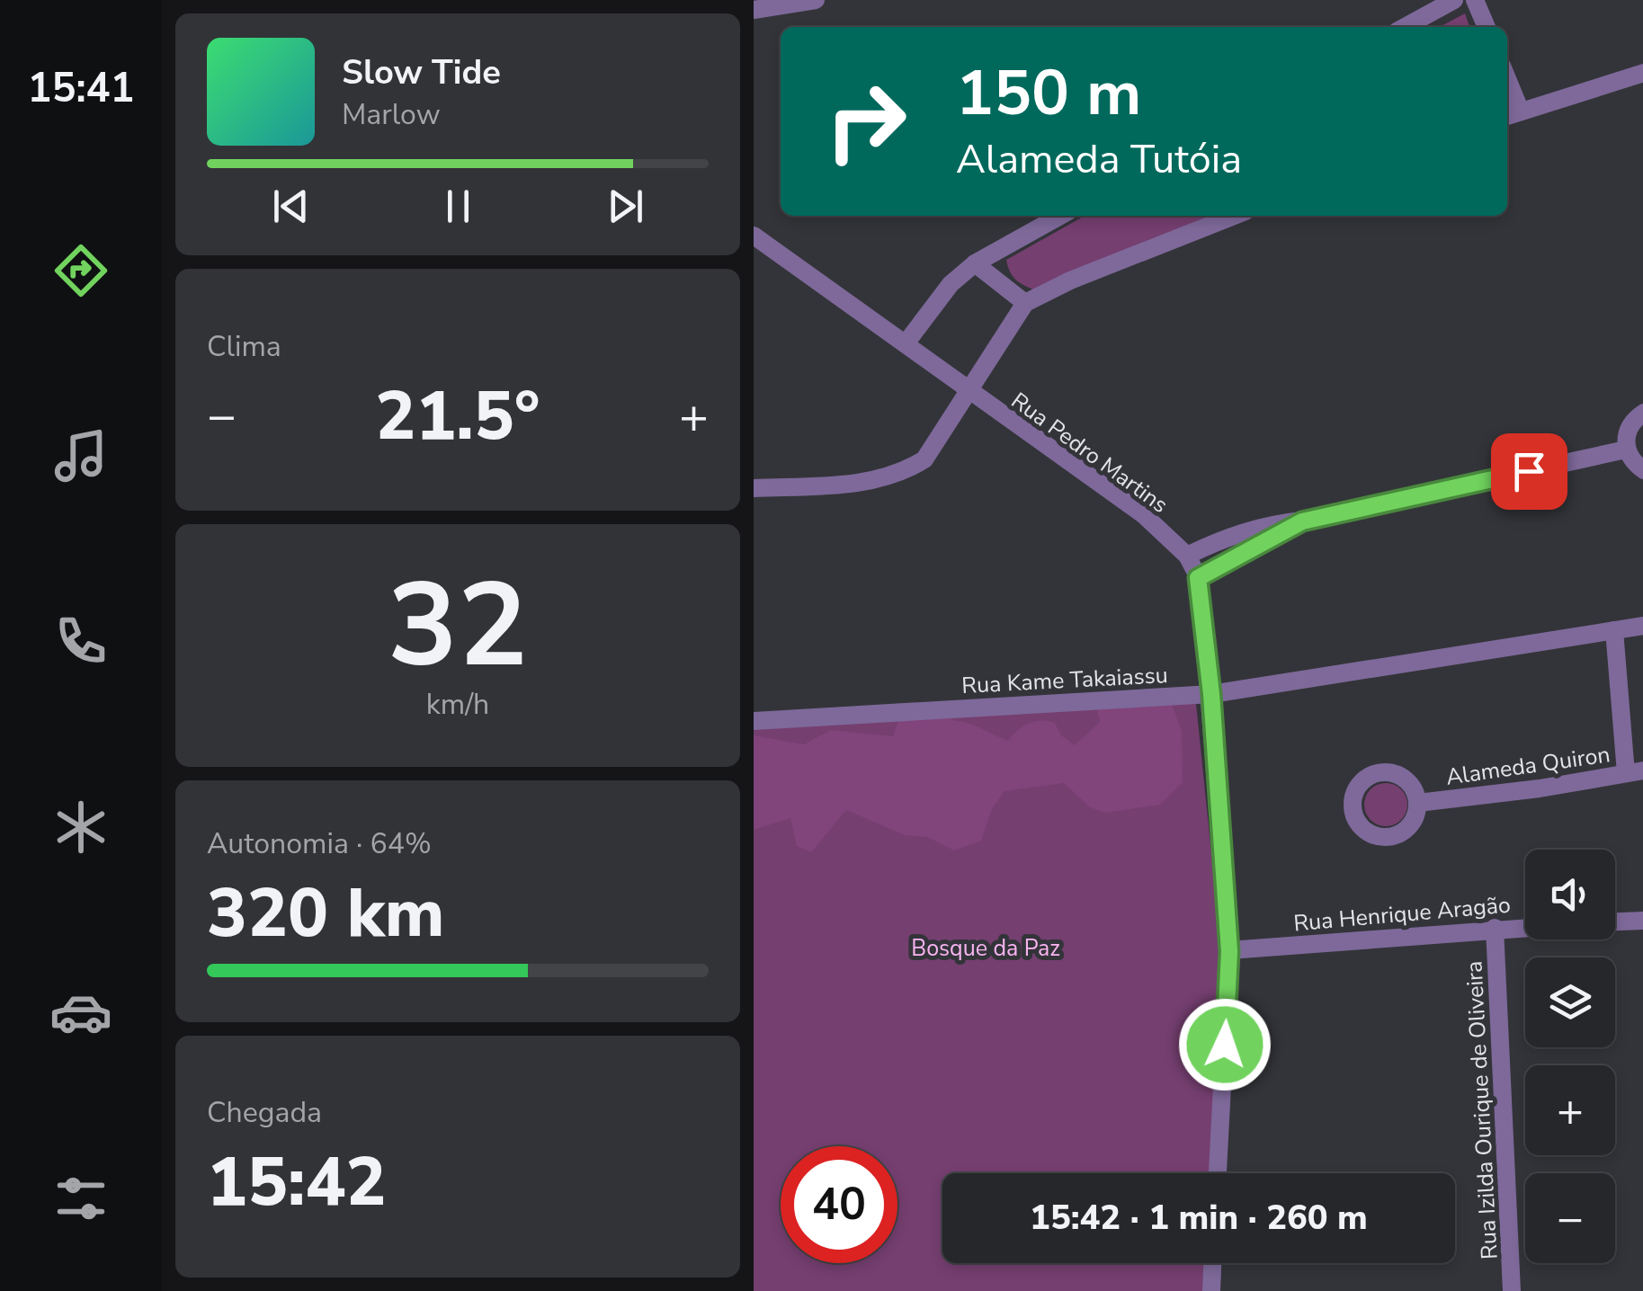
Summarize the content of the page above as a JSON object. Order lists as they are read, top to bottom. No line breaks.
{"streets":{"street":["Rua Pedro Martins","Rua Kame Takaiassu","Alameda Quiron","Rua Henrique Aragão","Rua Izilda Ourique de Oliveira"]},"crossings":[["Rua Pedro Martins","Rua Kame Takaiassu"],["Rua Pedro Martins","Rua Henrique Aragão"],["Rua Henrique Aragão","Rua Izilda Ourique de Oliveira"]],"parks":["Bosque da Paz"],"page":{"tabs":"15:41","turn":["150 m","Alameda Tutóia"],"song":["Slow Tide","Marlow"],"tile":["Clima",["32","km/h"],["Autonomia · 64%","320 km"],["Chegada","15:42"]],"heat":["−","21.5°","+"],"map_buttons":["+","−"],"limit":"40","trip":"15:42 · 1 min · 260 m"}}
